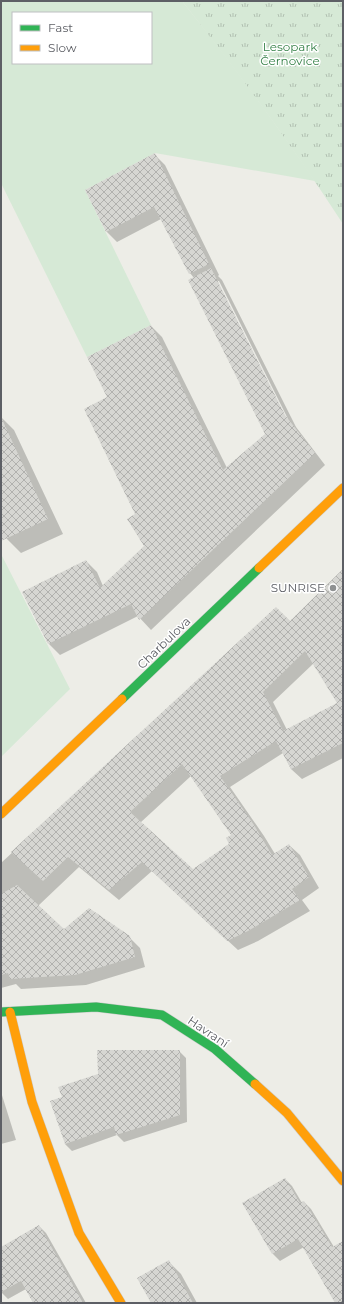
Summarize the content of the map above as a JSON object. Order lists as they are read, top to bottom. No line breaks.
{"streets":{"street":["Charbulova","Havraní"]},"parks":["Lesopark Černovice"],"places":["SUNRISE"],"legend":["Fast","Slow"]}
